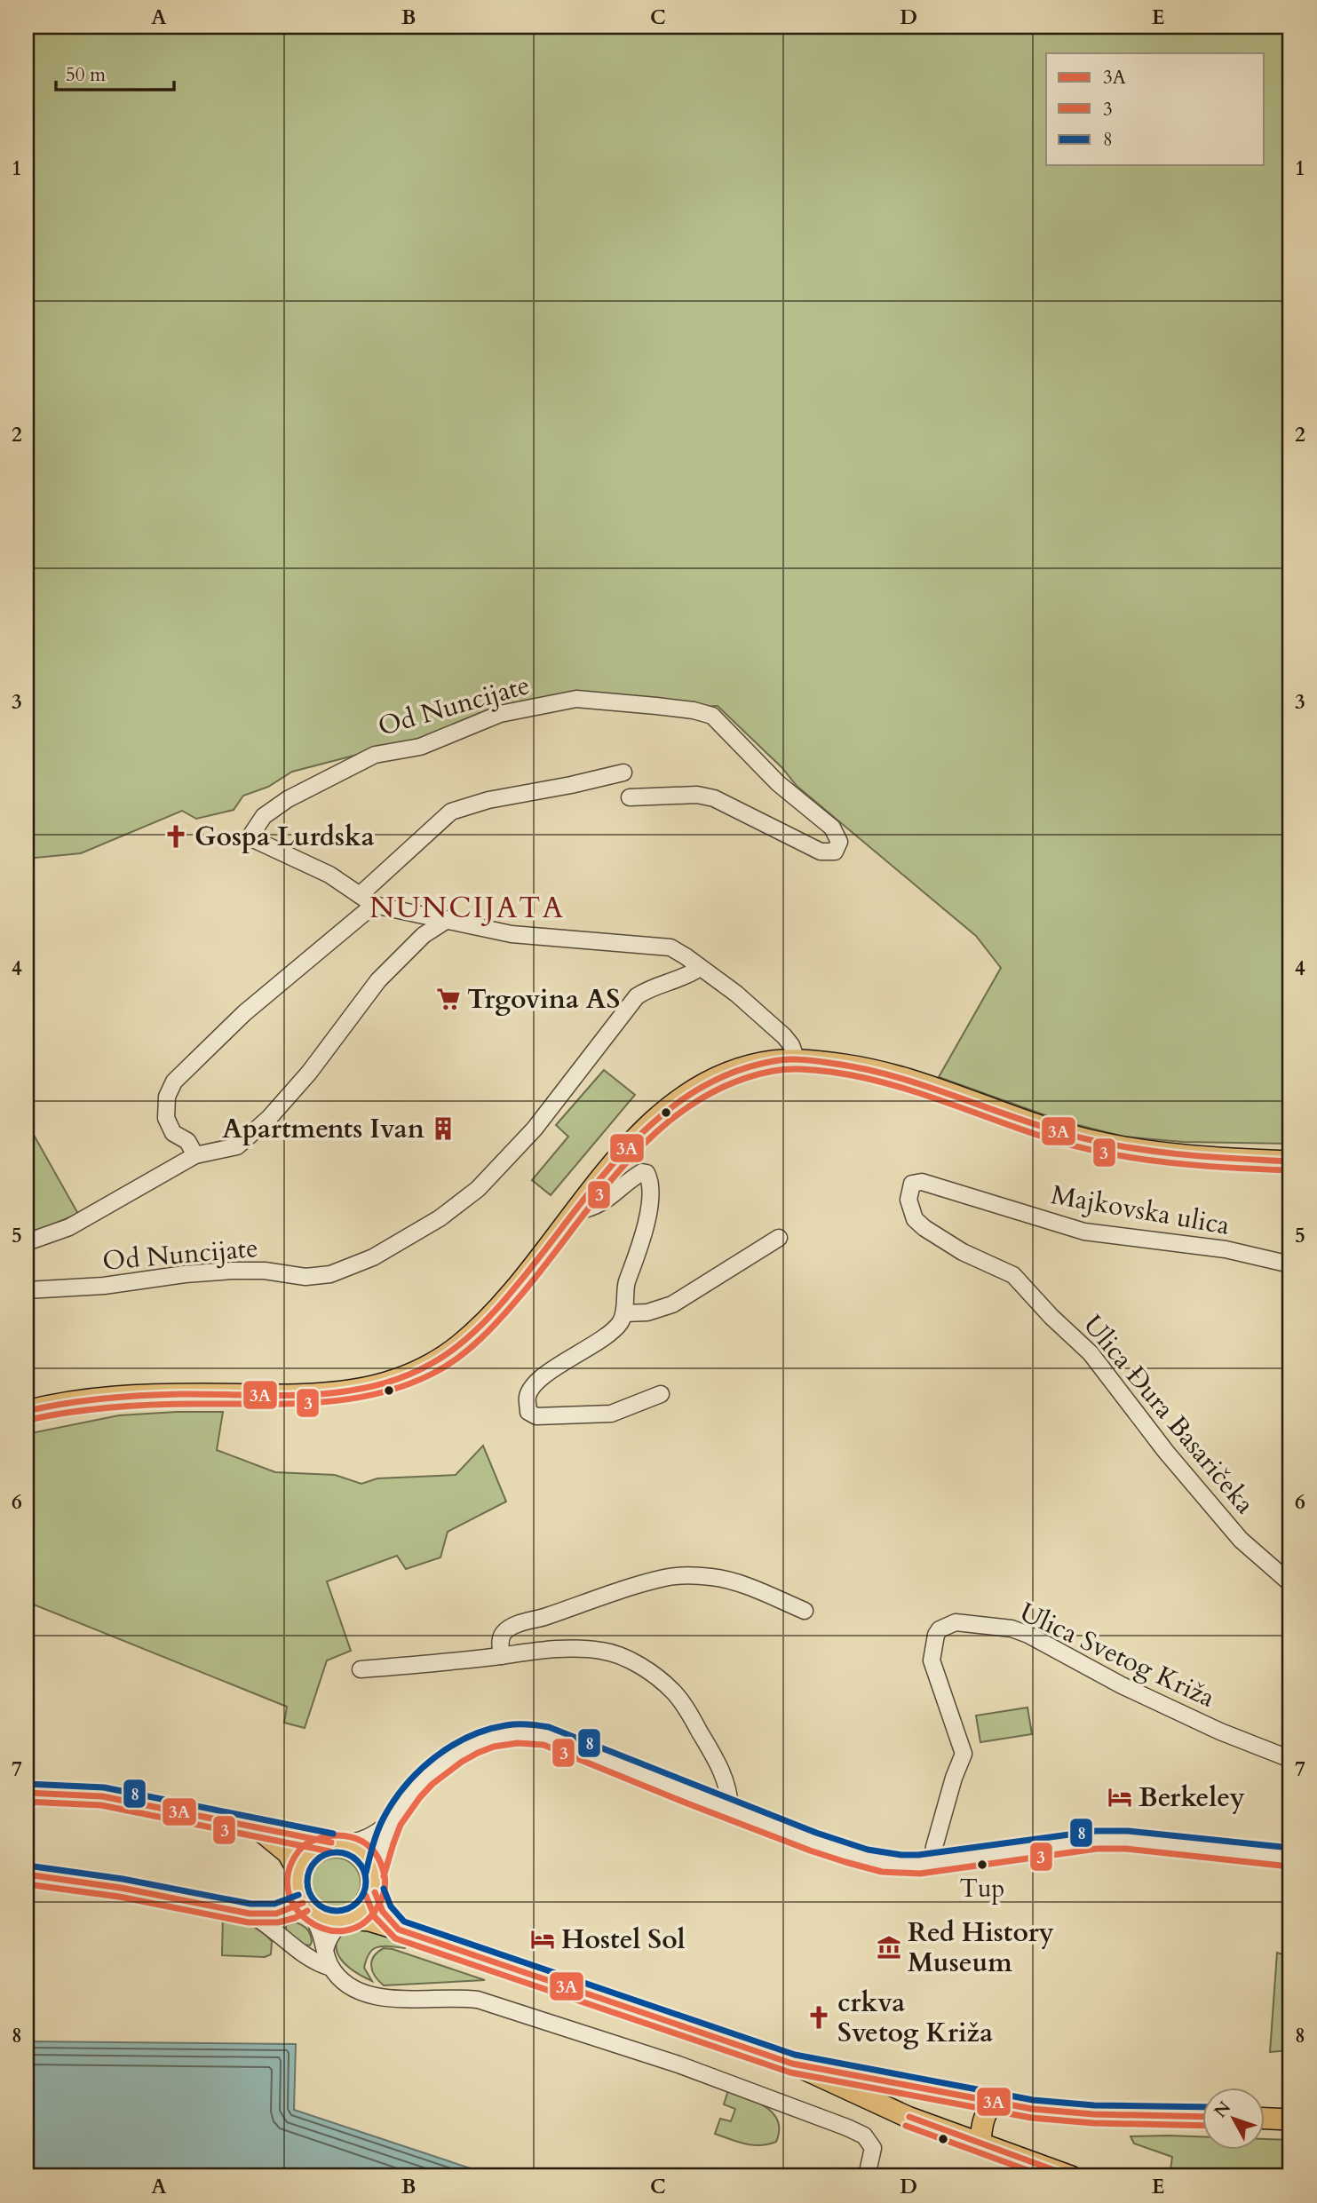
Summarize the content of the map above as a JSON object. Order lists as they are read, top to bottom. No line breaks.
{"streets":{"street":["Od Nuncijate","Majkovska ulica","Ulica Đura Basaričeka","Ulica Svetog Križa"]},"crossings":[["Majkovska ulica","Ulica Đura Basaričeka"]],"districts":["NUNCIJATA"],"places":{"church":["Gospa Lurdska","crkva Svetog Križa"],"supermarket":["Trgovina AS"],"building":["Apartments Ivan"],"hotel":["Berkeley","Hostel Sol"],"other":["Tup"],"museum":["Red History Museum"]},"lines":["transit line 3A","transit line 3","transit line 8"],"legend":["3A","3","8"],"scale_bar":"50 m","north":"top left","grid":{"columns":["A","B","C","D","E"],"rows":["1","2","3","4","5","6","7","8"]}}
